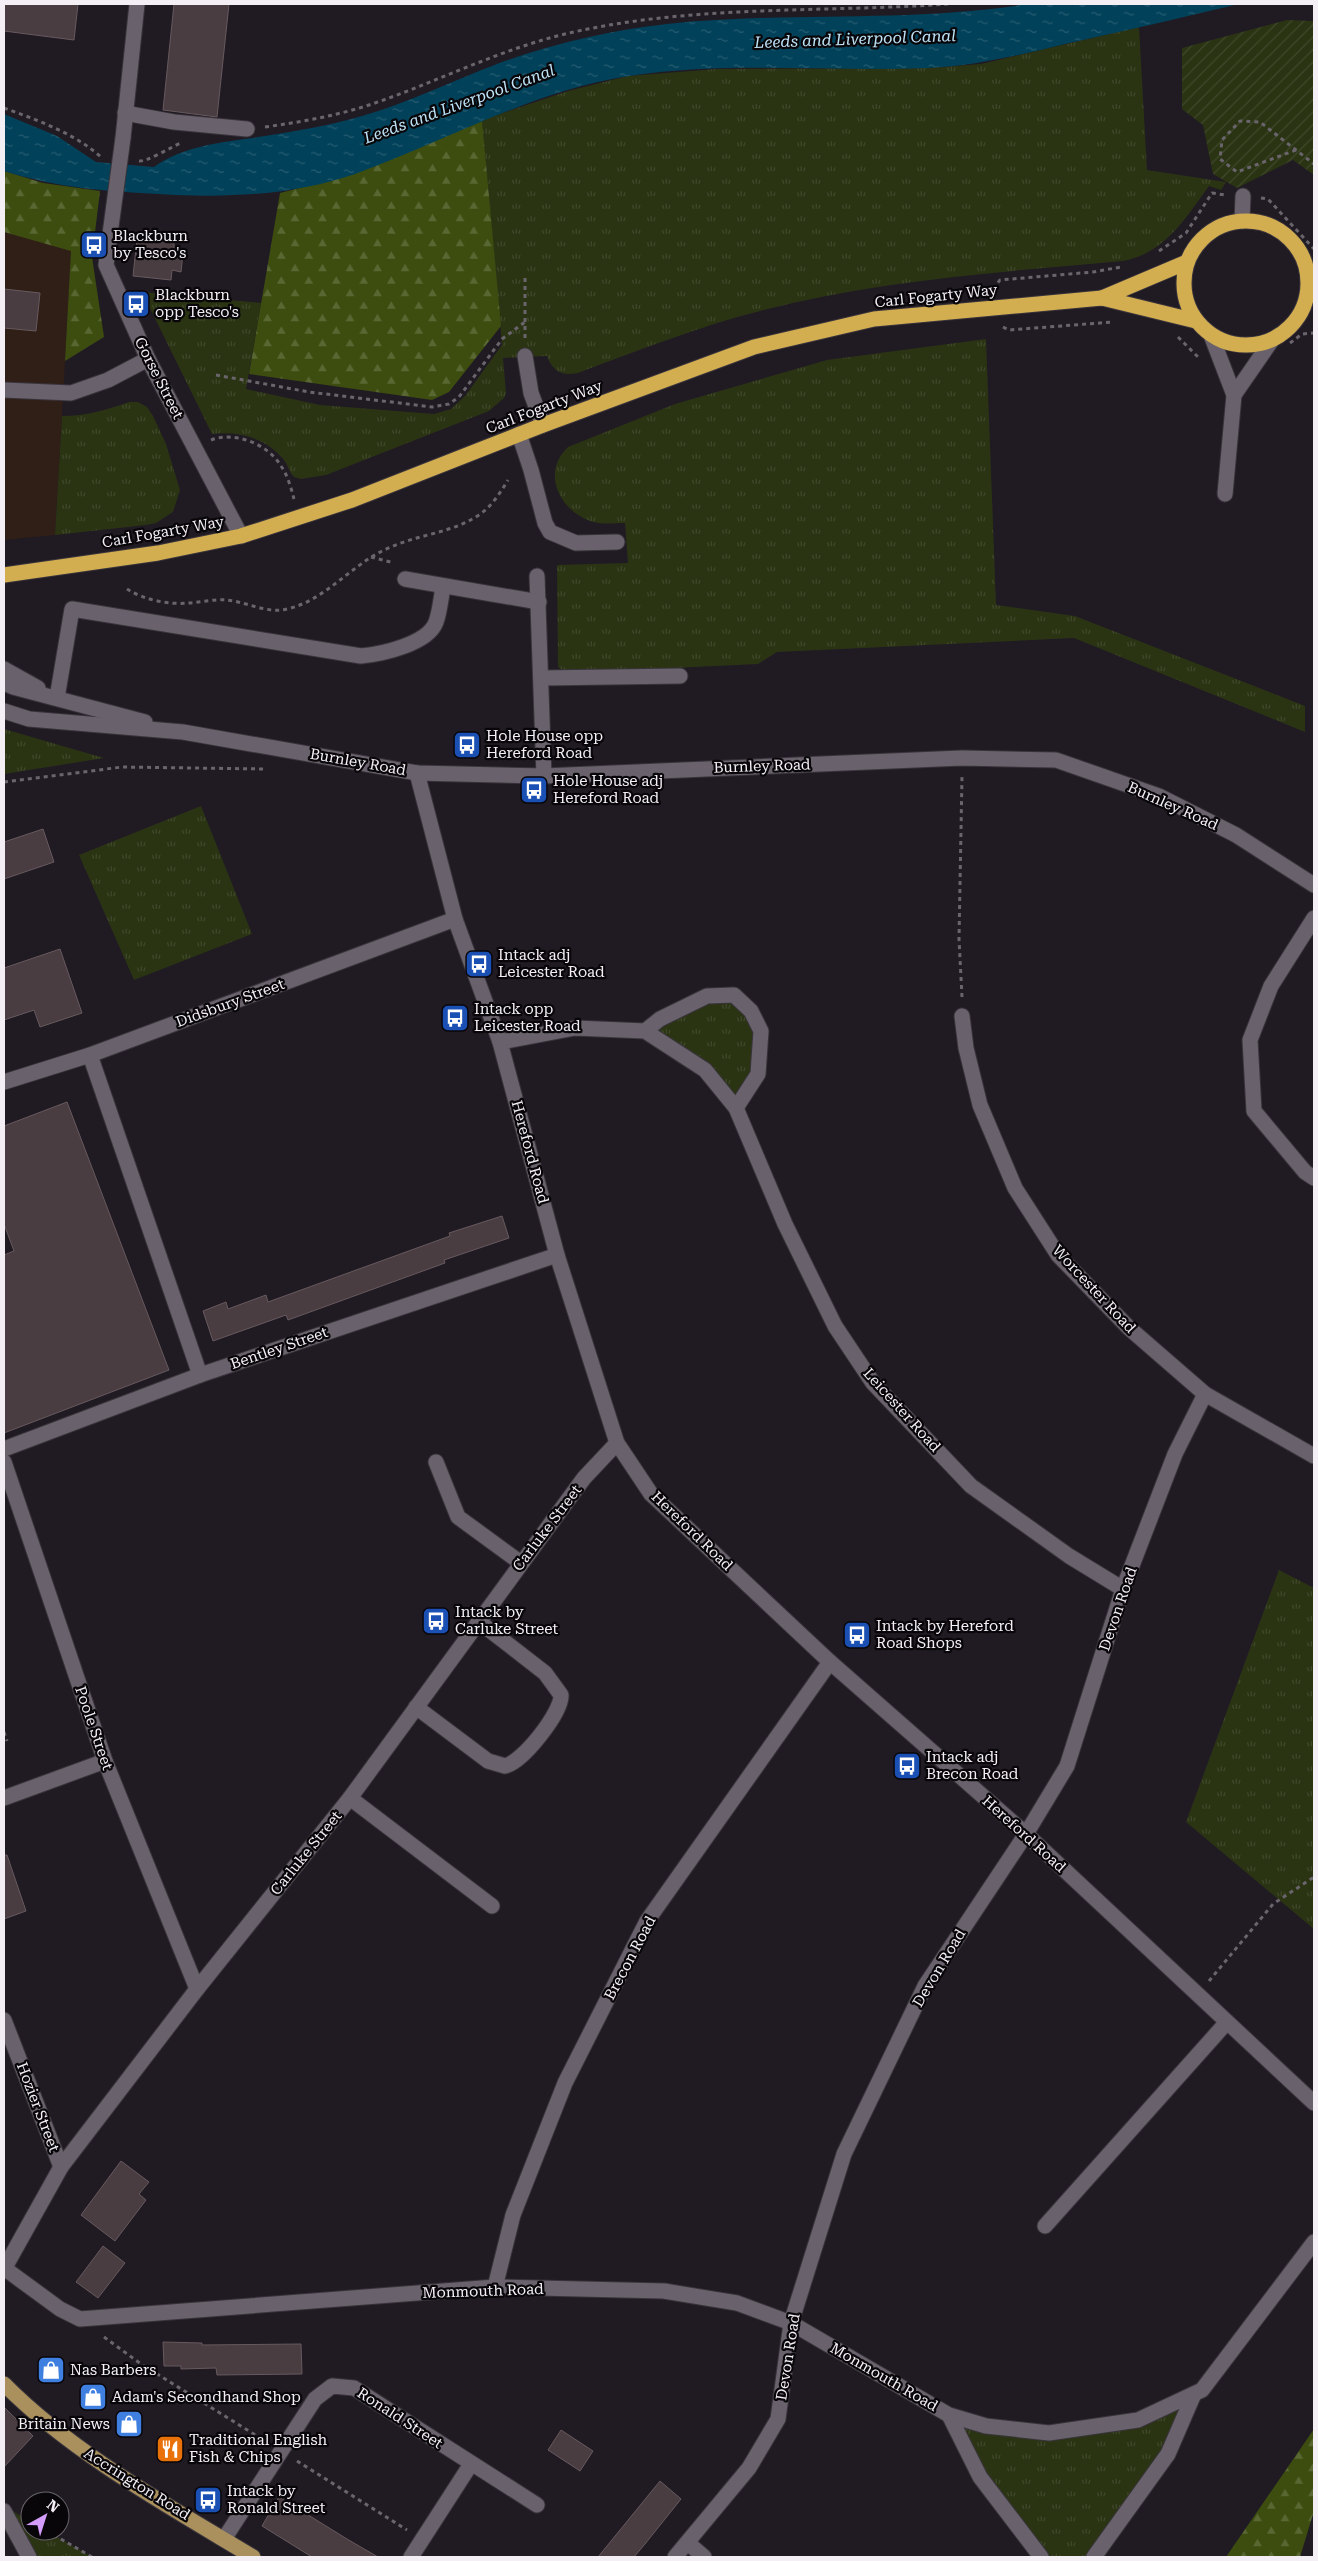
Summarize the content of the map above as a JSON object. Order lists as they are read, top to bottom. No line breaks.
{"streets":{"highway":["Carl Fogarty Way"],"main road":["Accrington Road"],"street":["Gorse Street","Burnley Road","Didsbury Street","Hereford Road","Worcester Road","Bentley Street","Leicester Road","Carluke Street","Devon Road","Poole Street","Brecon Road","Hozier Street","Monmouth Road","Ronald Street"]},"crossings":[["Carl Fogarty Way","Gorse Street"],["Burnley Road","Hereford Road"],["Didsbury Street","Hereford Road"],["Hereford Road","Bentley Street"],["Hereford Road","Carluke Street"],["Hereford Road","Devon Road"],["Hereford Road","Brecon Road"],["Worcester Road","Devon Road"],["Leicester Road","Devon Road"],["Carluke Street","Poole Street"],["Carluke Street","Hozier Street"],["Devon Road","Monmouth Road"],["Brecon Road","Monmouth Road"],["Ronald Street","Accrington Road"]],"water":["Leeds and Liverpool Canal"],"places":{"bus stop":["Blackburn by Tesco's","Blackburn opp Tesco's","Hole House opp Hereford Road","Hole House adj Hereford Road","Intack adj Leicester Road","Intack opp Leicester Road","Intack by Carluke Street","Intack by Hereford Road Shops","Intack adj Brecon Road","Intack by Ronald Street"],"shop":["Nas Barbers","Adam's Secondhand Shop","Britain News"],"restaurant":["Traditional English Fish & Chips"]},"north":"top right"}
